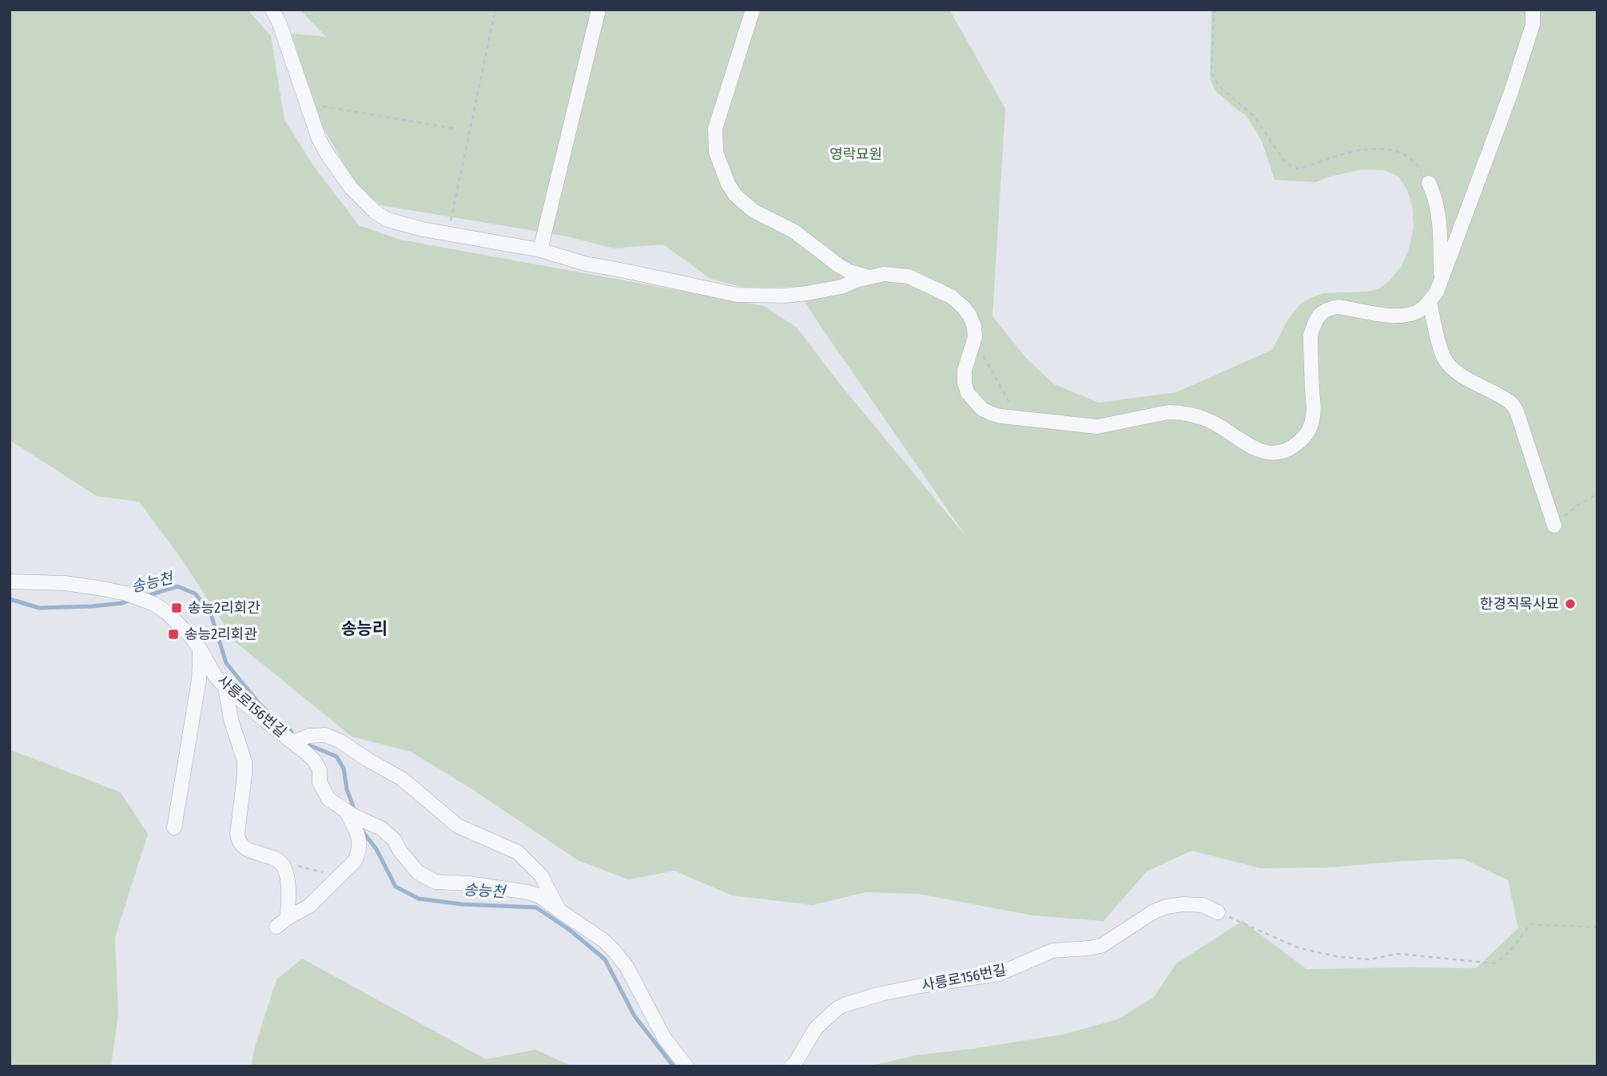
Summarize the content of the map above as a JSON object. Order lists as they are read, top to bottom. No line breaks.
{"streets":{"street":["사릉로156번길"]},"districts":["송능리"],"water":["송능천"],"parks":["영락묘원"],"places":{"other":["한경직목사묘"],"transit":["송능2리회간","송능2리회관"]}}
